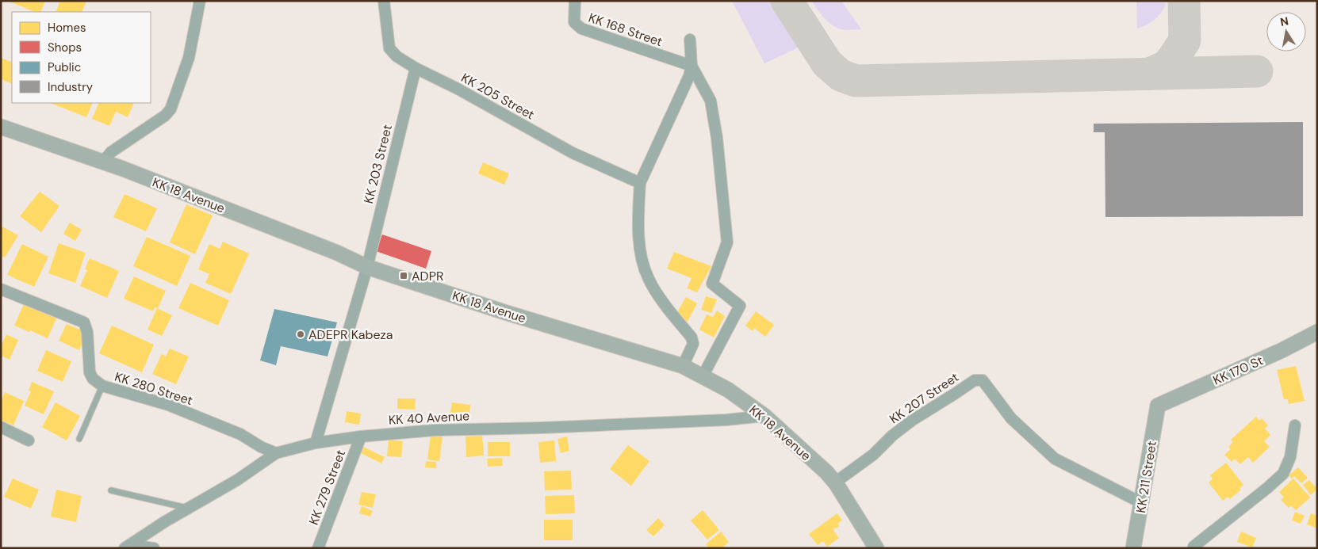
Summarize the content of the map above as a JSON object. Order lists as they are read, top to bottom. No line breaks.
{"streets":{"main road":["KK 18 Avenue","KK 170 St","KK 211 Street"],"street":["KK 168 Street","KK 205 Street","KK 203 Street","KK 280 Street","KK 207 Street","KK 40 Avenue","KK 279 Street"]},"crossings":[["KK 205 Street","KK 203 Street"],["KK 203 Street","KK 18 Avenue"],["KK 203 Street","KK 40 Avenue"],["KK 18 Avenue","KK 207 Street"],["KK 18 Avenue","KK 40 Avenue"],["KK 170 St","KK 211 Street"],["KK 280 Street","KK 40 Avenue"],["KK 207 Street","KK 211 Street"],["KK 40 Avenue","KK 279 Street"]],"places":{"transit":["ADPR"],"other":["ADEPR Kabeza"]},"legend":["Homes","Shops","Public","Industry"],"north":"top"}
